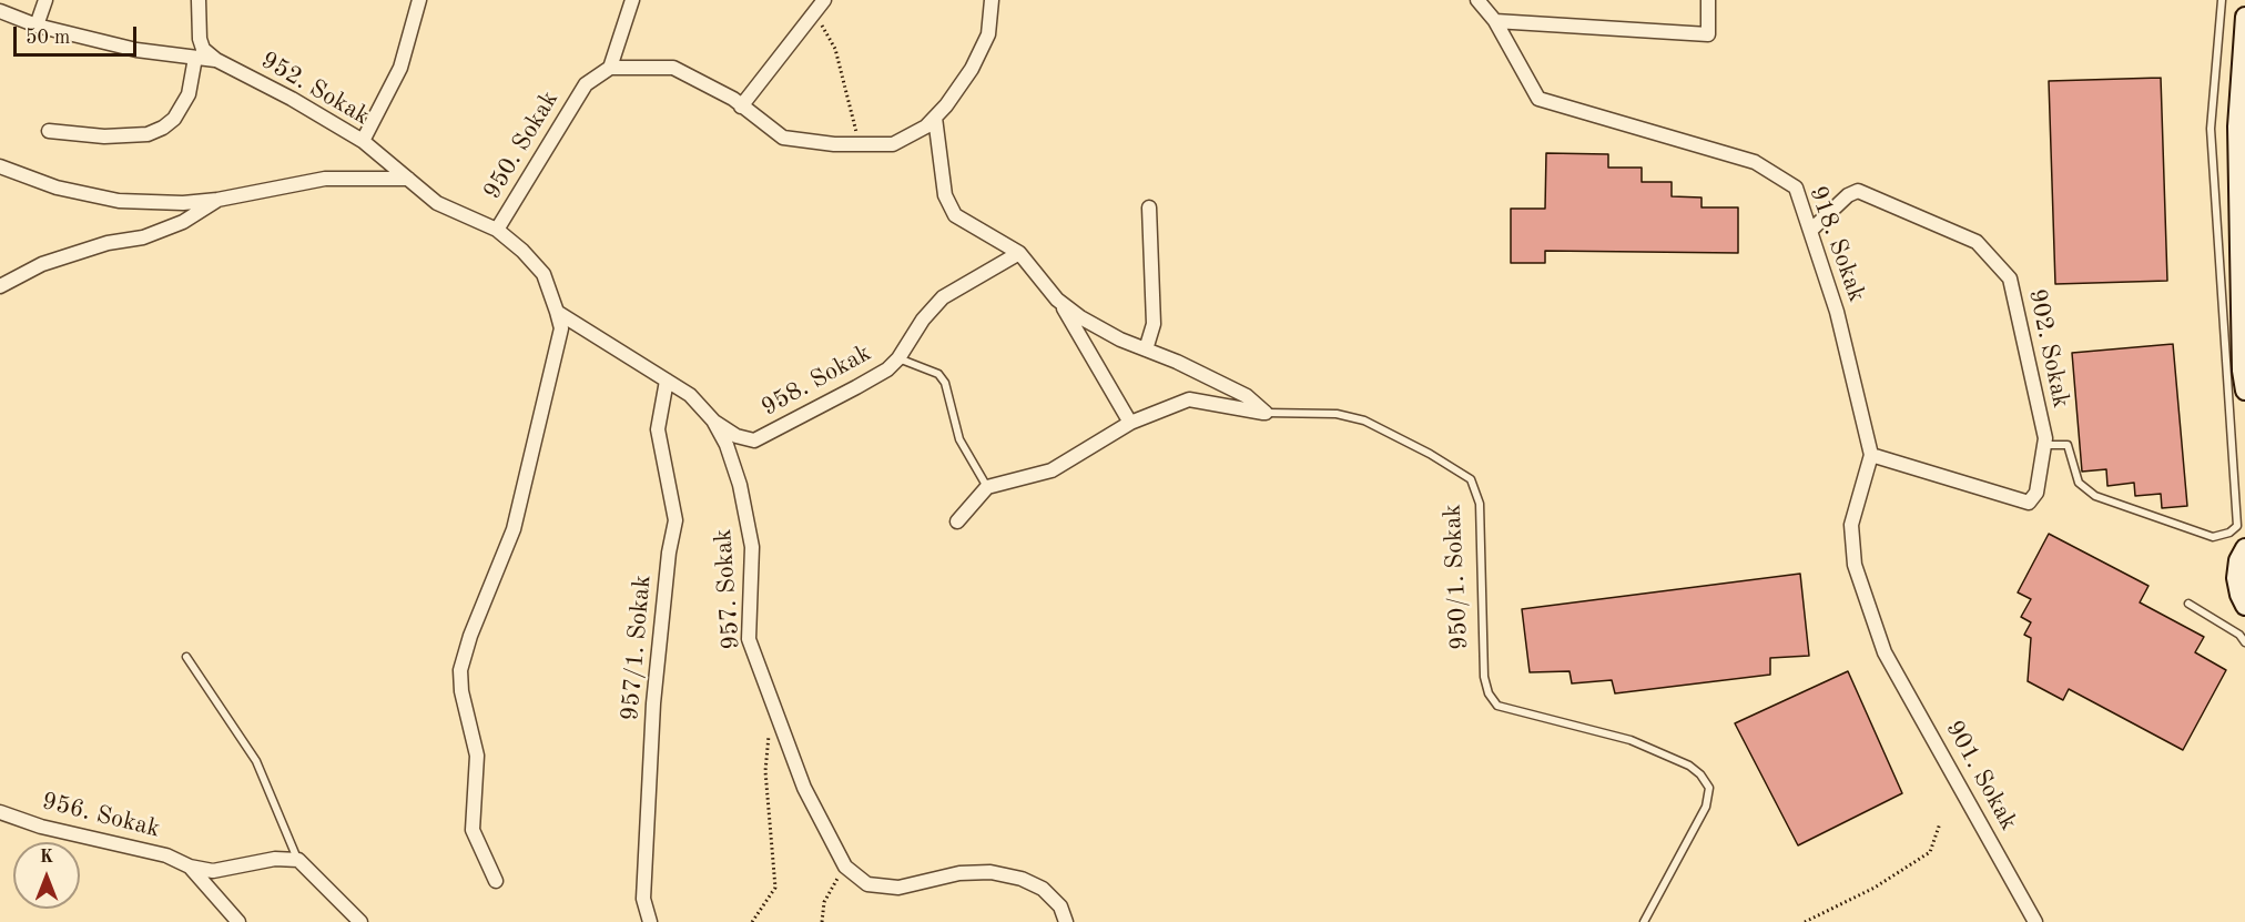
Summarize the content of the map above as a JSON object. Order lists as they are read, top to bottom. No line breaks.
{"streets":{"street":["952. Sokak","950. Sokak","918. Sokak","902. Sokak","958. Sokak","957. Sokak","957/1. Sokak","901. Sokak","956. Sokak"],"lane":["950/1. Sokak"]},"crossings":[["952. Sokak","950. Sokak"],["918. Sokak","902. Sokak"],["918. Sokak","901. Sokak"],["958. Sokak","957. Sokak"],["957. Sokak","957/1. Sokak"]],"scale_bar":"50 m","north":"top"}
